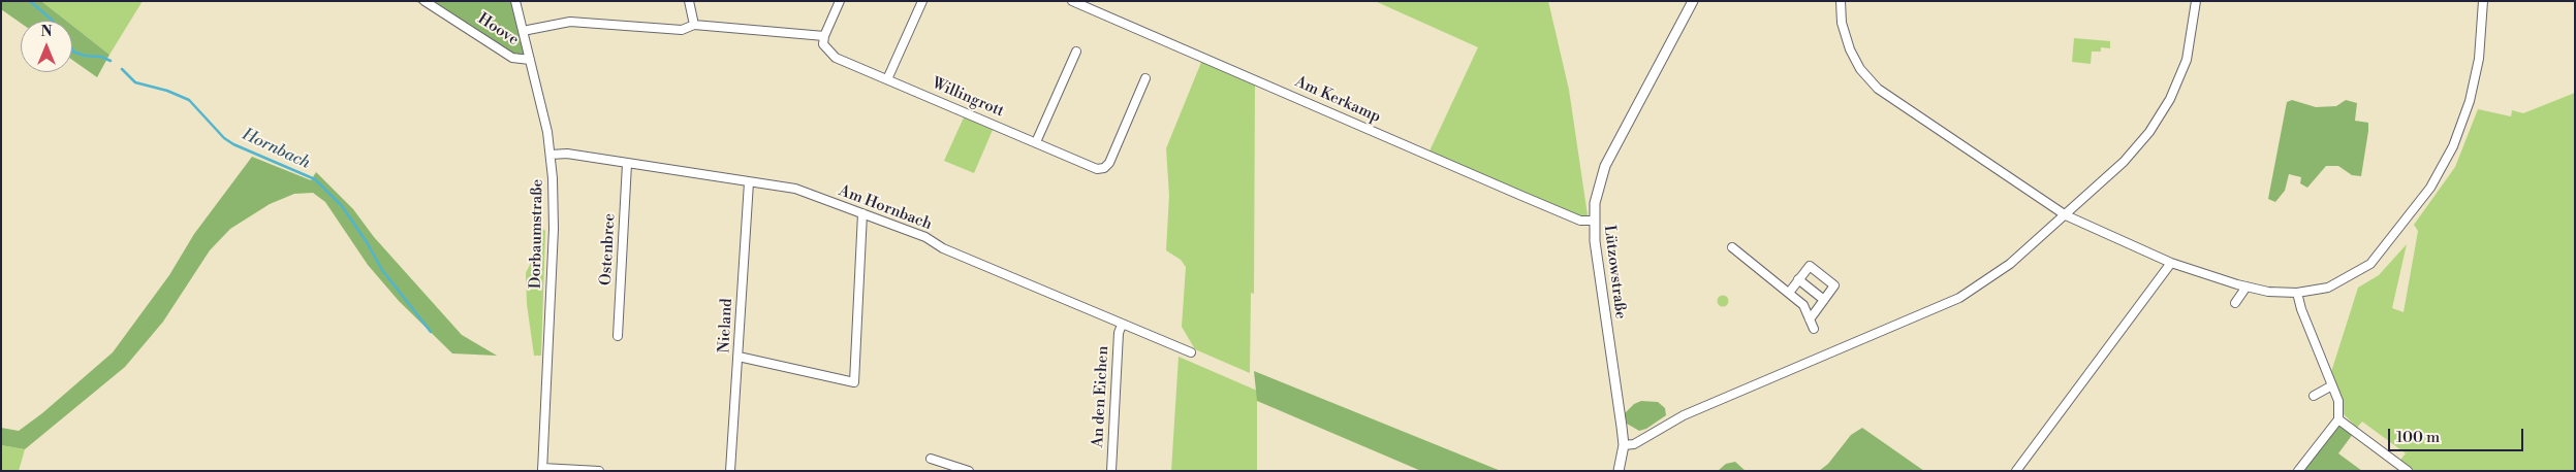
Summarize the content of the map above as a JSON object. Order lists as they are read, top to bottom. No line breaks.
{"streets":{"street":["Hoove","Willingrott","Am Kerkamp","Am Hornbach","Dorbaumstraße","Ostenbree","Lützowstraße","Nieland","An den Eichen"]},"crossings":[["Hoove","Dorbaumstraße"],["Am Kerkamp","Lützowstraße"],["Am Hornbach","Dorbaumstraße"],["Am Hornbach","Ostenbree"],["Am Hornbach","Nieland"],["Am Hornbach","An den Eichen"]],"water":["Hornbach"],"scale_bar":"100 m","north":"top"}
